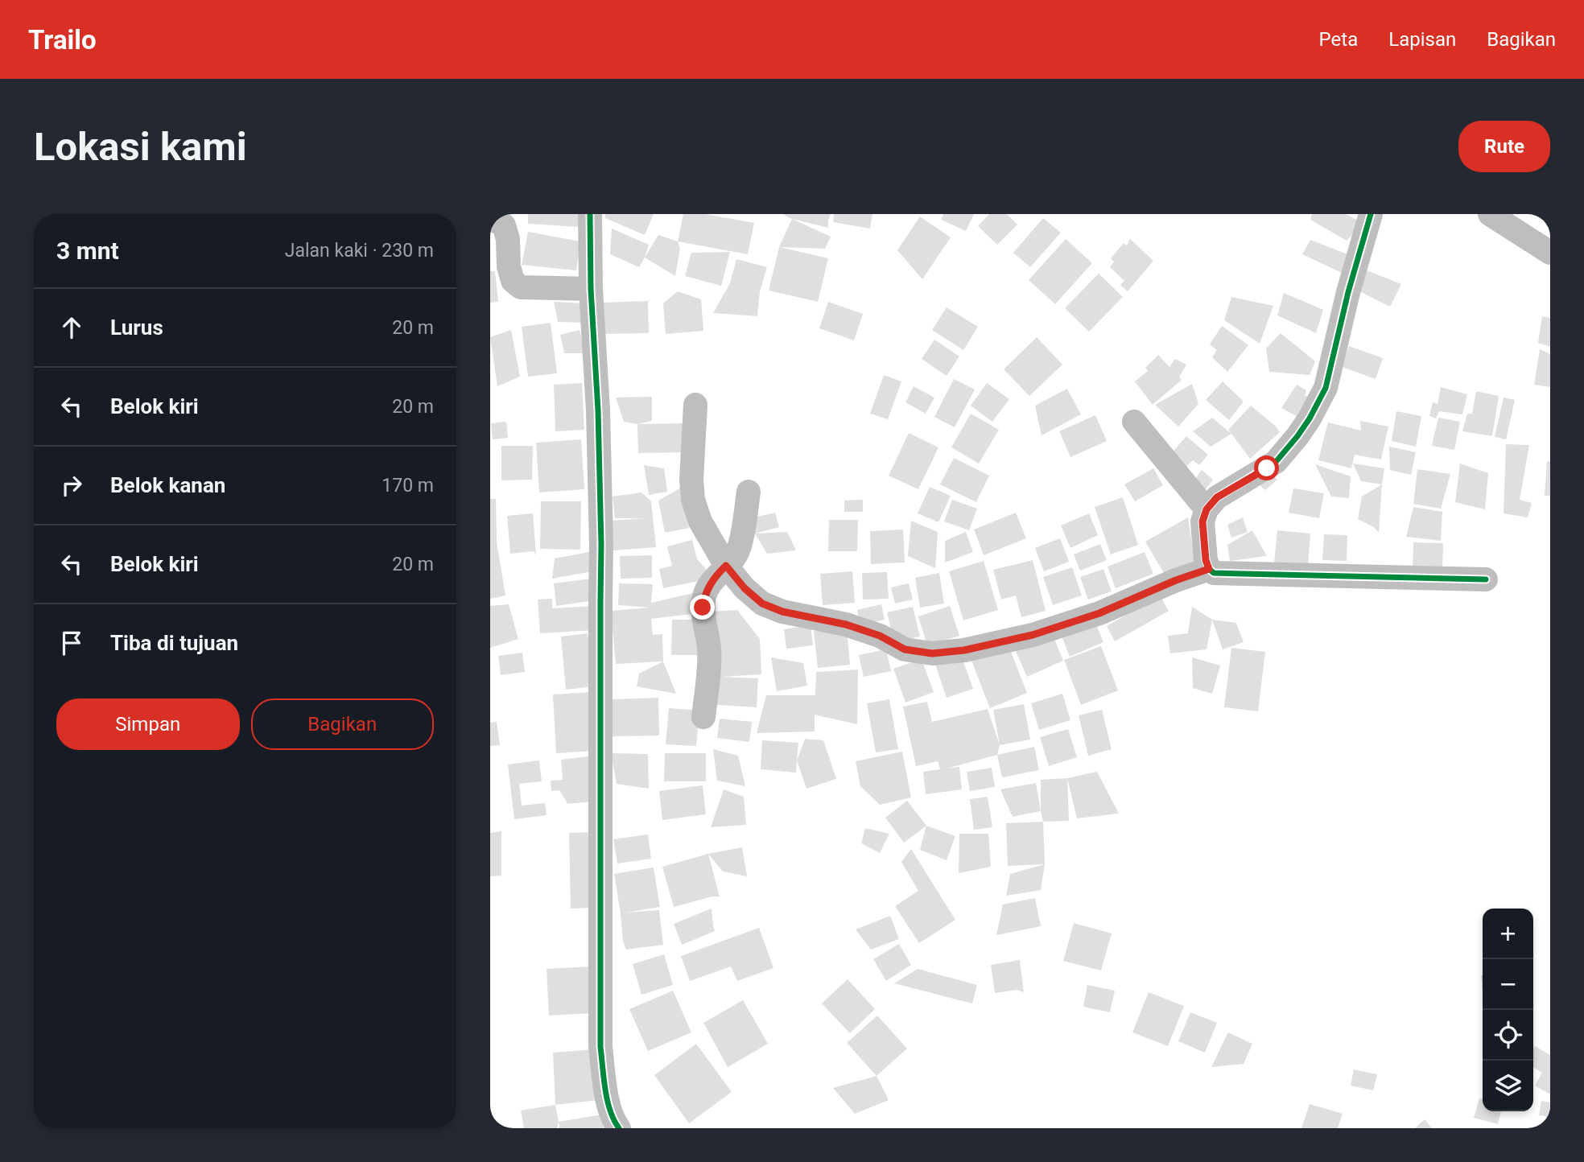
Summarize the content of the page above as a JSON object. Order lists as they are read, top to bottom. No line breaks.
{"page":{"header":"Trailo","nav":["Peta","Lapisan","Bagikan"],"buttons":["Rute",["Simpan","Bagikan"]],"title":"Lokasi kami","heading":["3 mnt","Jalan kaki · 230 m"],"list":[["Lurus","20 m"],["Belok kiri","20 m"],["Belok kanan","170 m"],["Belok kiri","20 m"],"Tiba di tujuan"],"map_buttons":["+","−"]}}
